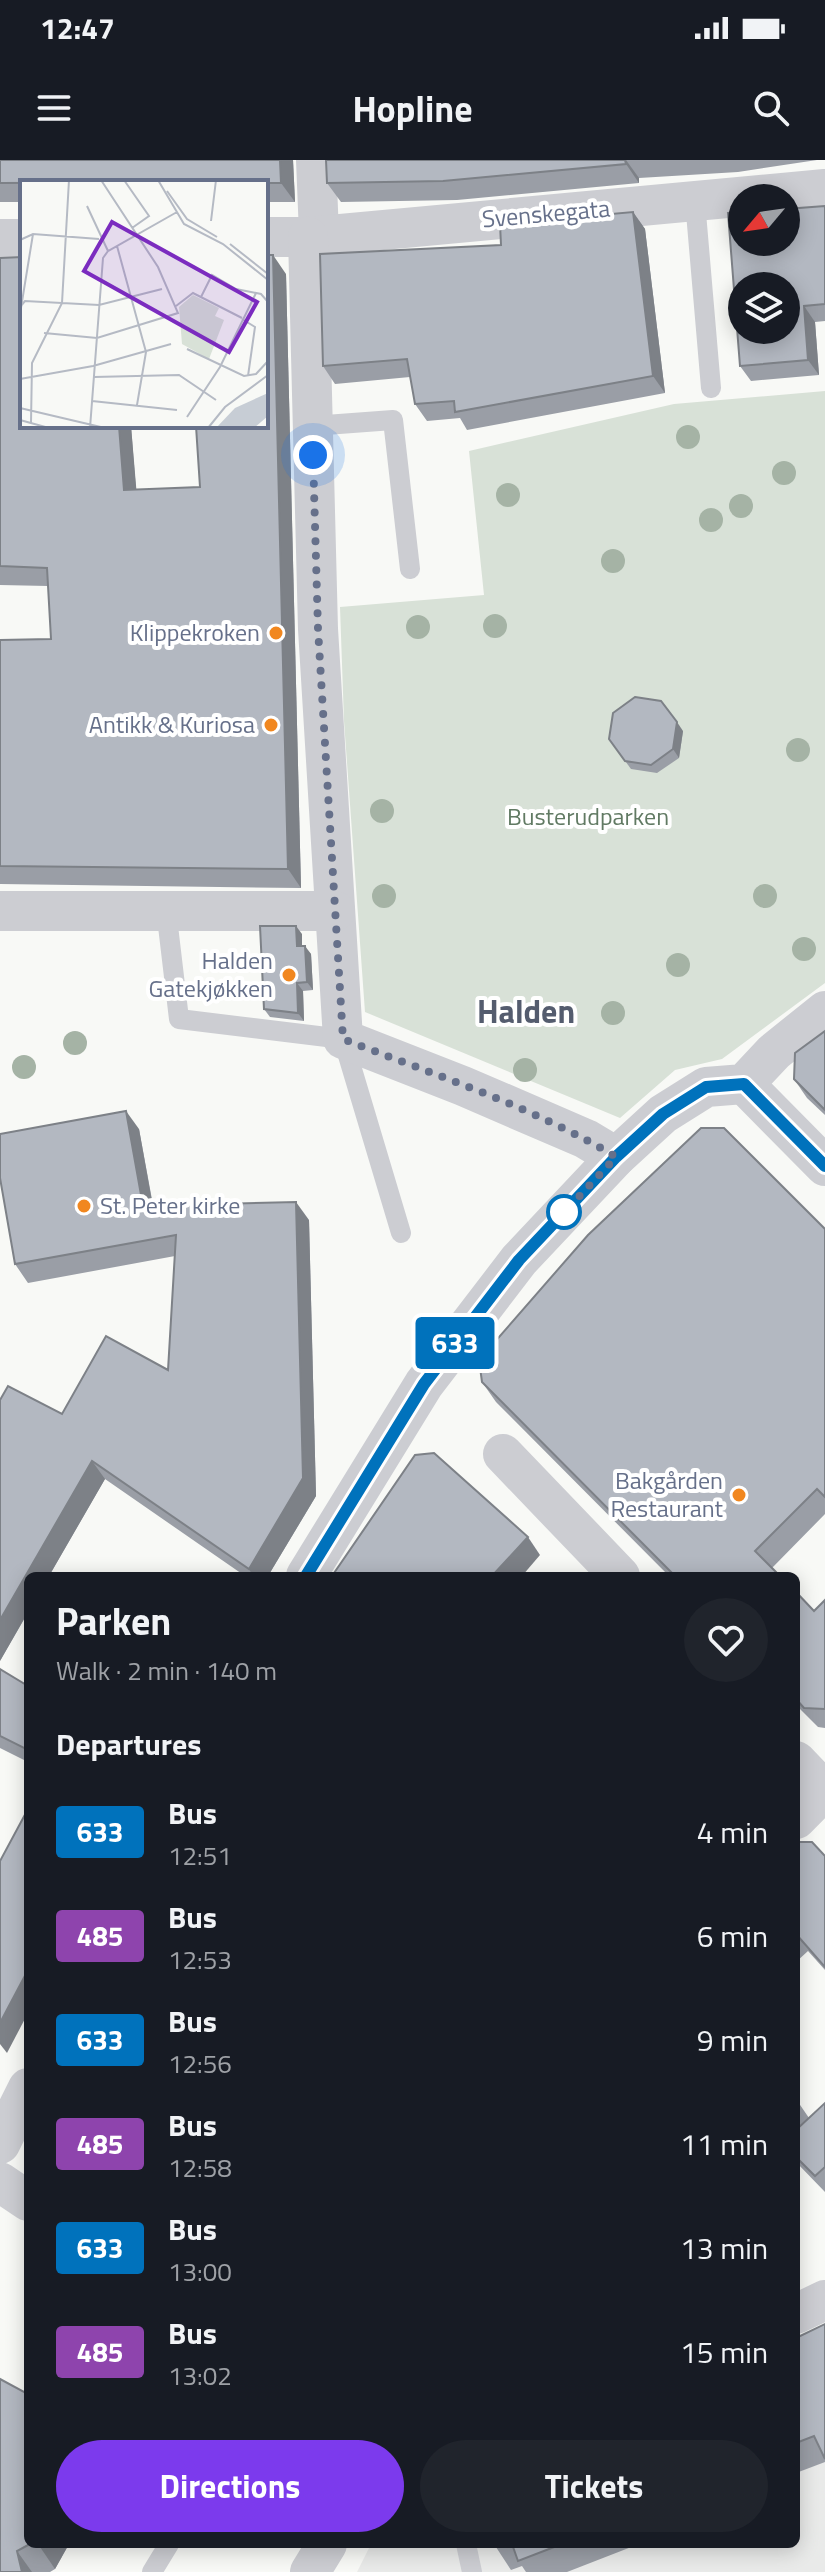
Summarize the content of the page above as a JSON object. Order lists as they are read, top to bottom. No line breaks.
{"streets":{"street":["Svenskegata"]},"districts":["Halden"],"parks":["Busterudparken"],"places":["Klippekroken","Antikk & Kuriosa","Halden Gatekjøkken","St. Peter kirke","Bakgården Restaurant"],"lines":["bus line 633"],"north":"bottom left","page":{"status":"12:47","header":"Hopline","on_map":"633","heading":[["Parken","Walk · 2 min · 140 m"],"Departures"],"list":[{"mark":"633","name":"Bus","note":"12:51","value":"4 min"},{"mark":"485","name":"Bus","note":"12:53","value":"6 min"},{"mark":"633","name":"Bus","note":"12:56","value":"9 min"},{"mark":"485","name":"Bus","note":"12:58","value":"11 min"},{"mark":"633","name":"Bus","note":"13:00","value":"13 min"},{"mark":"485","name":"Bus","note":"13:02","value":"15 min"}],"buttons":["Directions","Tickets"]}}
